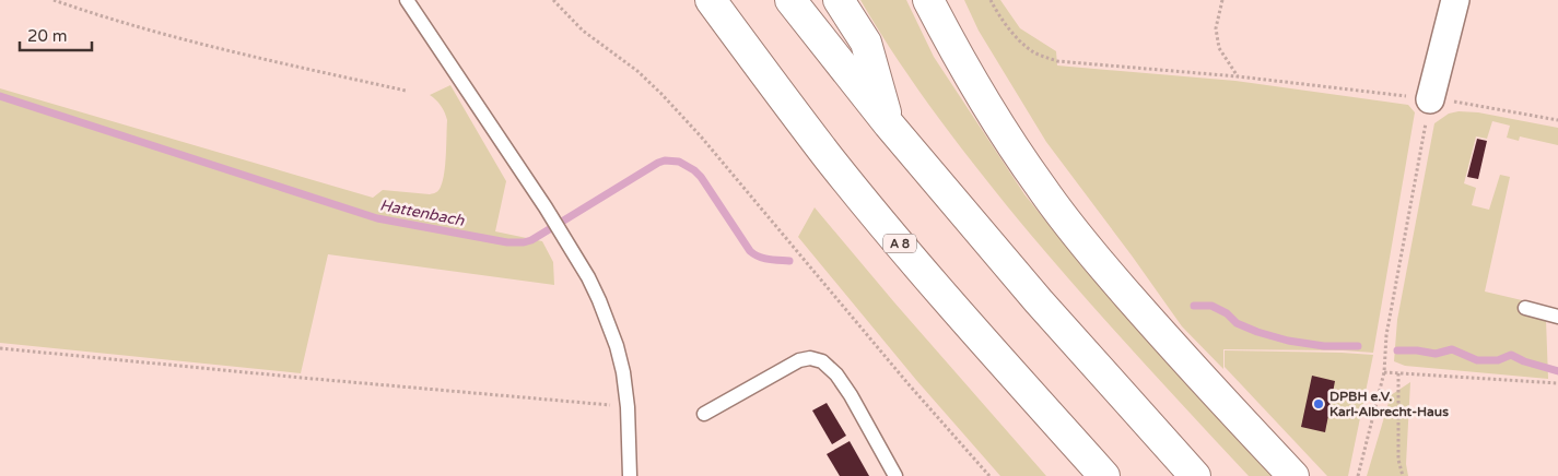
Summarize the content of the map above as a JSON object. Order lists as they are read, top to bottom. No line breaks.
{"streets":{"highway":["A 8"]},"water":["Hattenbach"],"places":["DPBH e.V. Karl-Albrecht-Haus"],"scale_bar":"20 m"}
